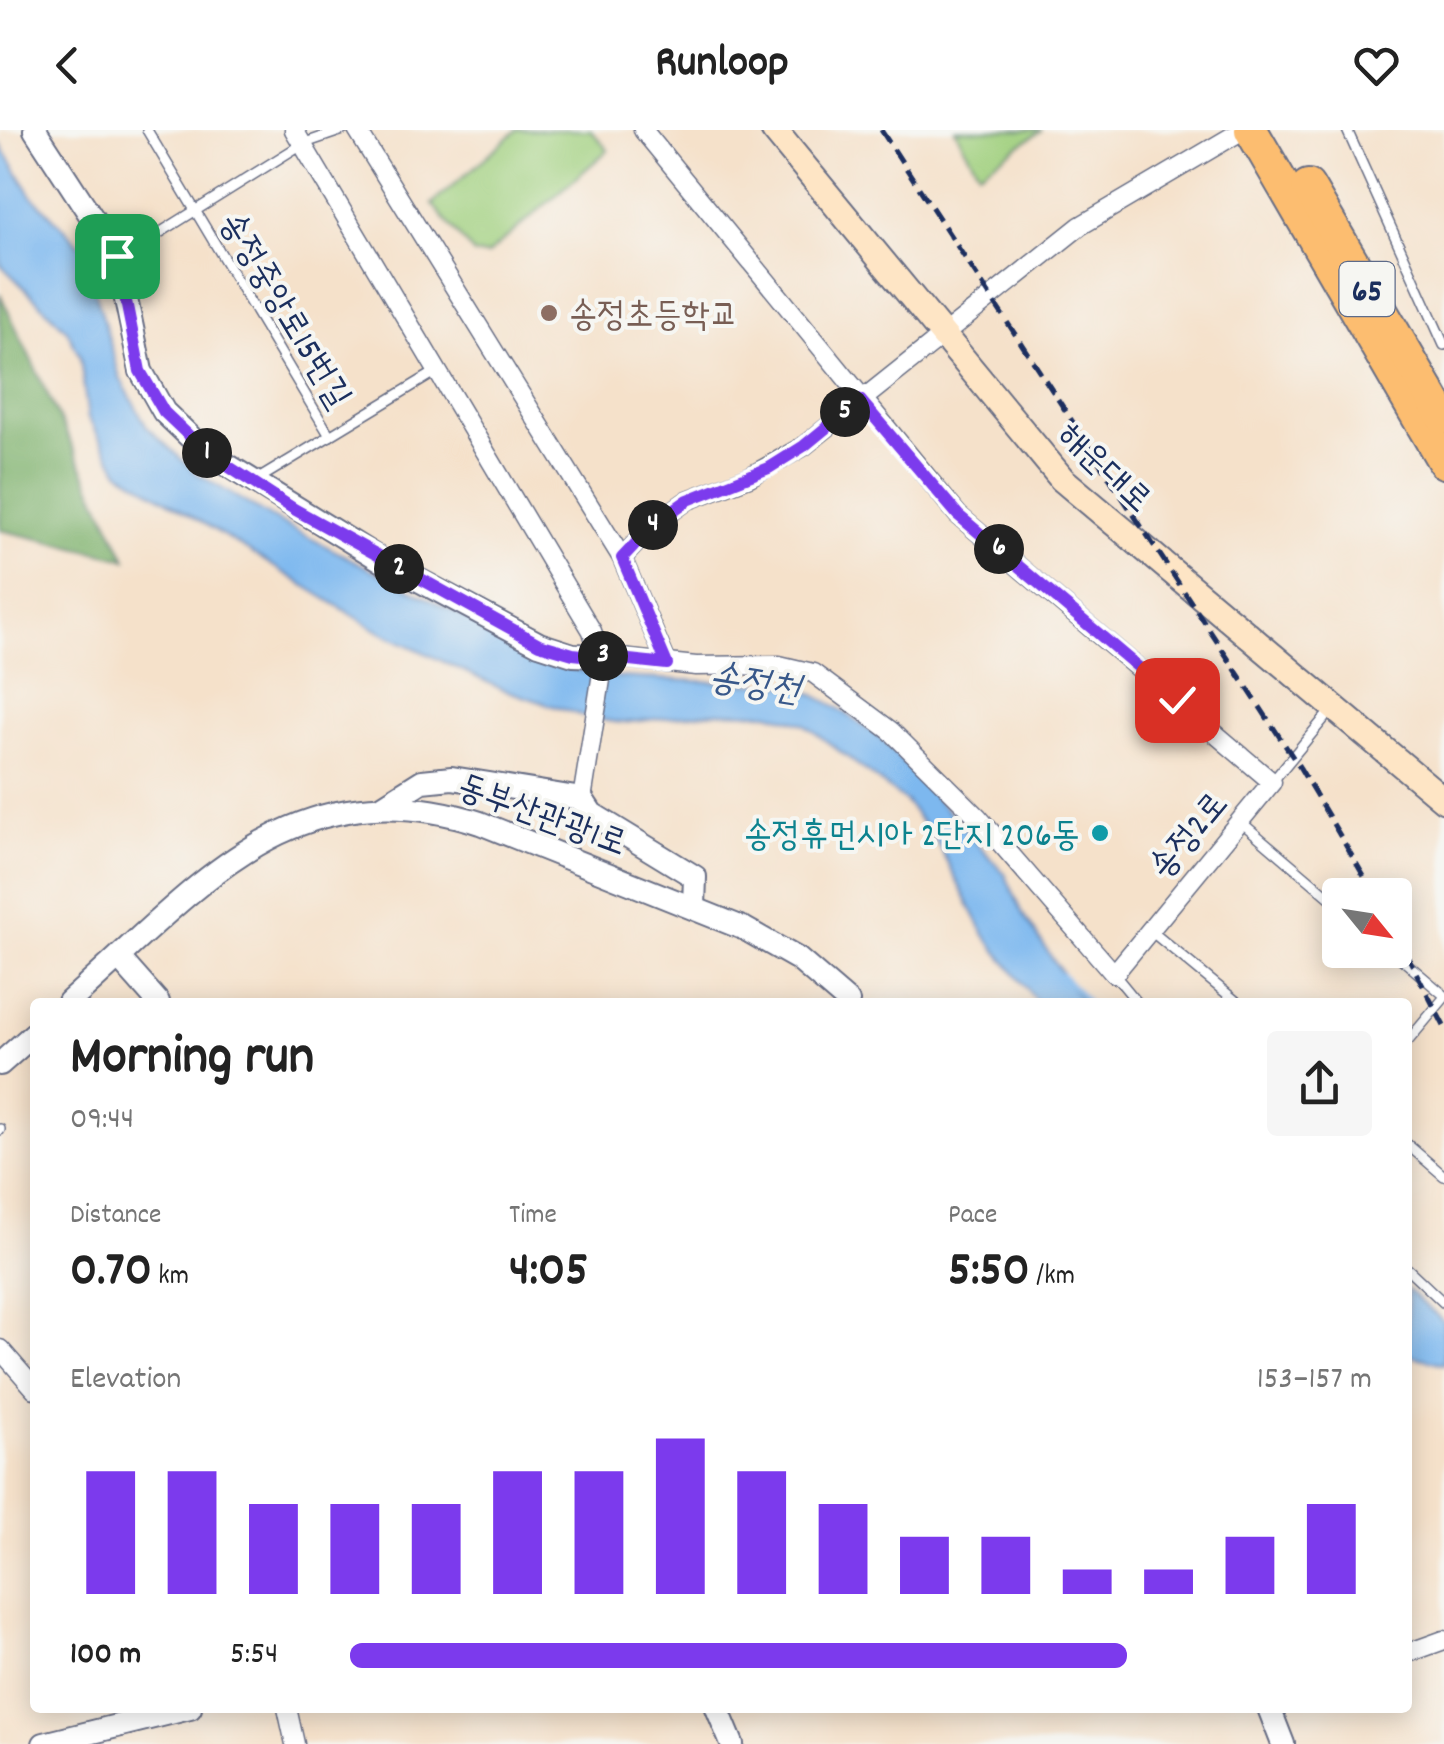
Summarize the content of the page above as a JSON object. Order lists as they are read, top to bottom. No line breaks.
{"streets":{"highway":["65"],"main road":["해운대로"],"street":["동부산관광1로","송정2로"],"lane":["송정중앙로15번길"]},"crossings":[["해운대로","송정2로"]],"water":["송정천"],"places":["송정초등학교","송정휴먼시아 2단지 206동"],"north":"bottom right","page":{"header":"Runloop","pins":["5","1","4","6","2","3"],"heading":["Morning run","09:44"],"stats":[["Distance","0.70 km"],["Time","4:05"],["Pace","5:50 /km"]],"chart":["Elevation","153–157 m"],"list":[{"name":"100 m","note":"5:54"}]}}
